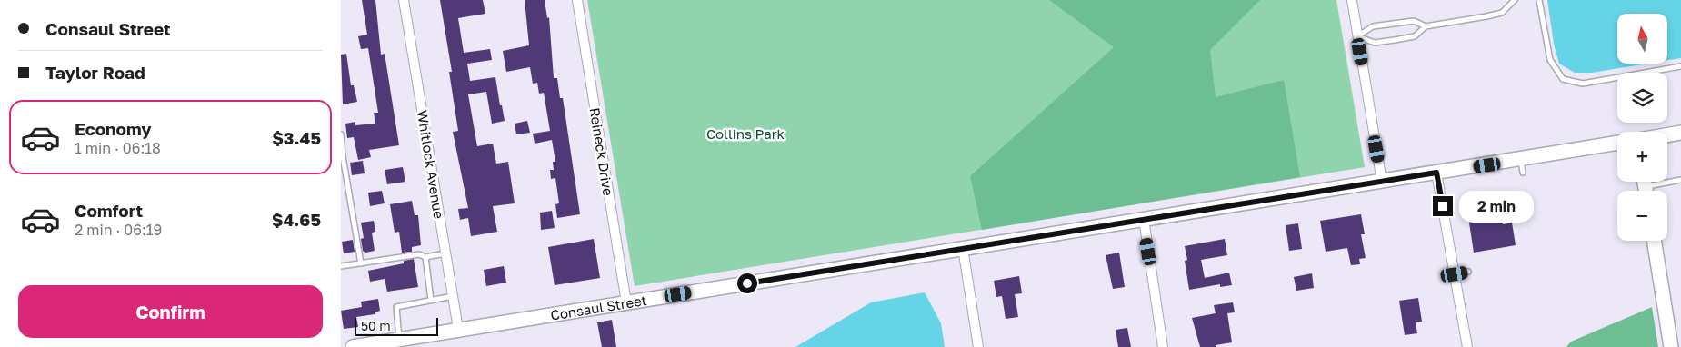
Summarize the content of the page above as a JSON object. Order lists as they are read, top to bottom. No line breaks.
{"streets":{"street":["Reineck Drive","Whitlock Avenue","Consaul Street"]},"crossings":[["Reineck Drive","Consaul Street"],["Whitlock Avenue","Consaul Street"]],"parks":["Collins Park"],"scale_bar":"50 m","north":"top","page":{"banner":["Consaul Street","Taylor Road"],"map_buttons":["+","−"],"list":[{"name":"Economy","note":"1 min · 06:18","value":"$3.45"},{"name":"Comfort","note":"2 min · 06:19","value":"$4.65"}],"bubble":"2 min","buttons":"Confirm","scale":"50 m"}}
